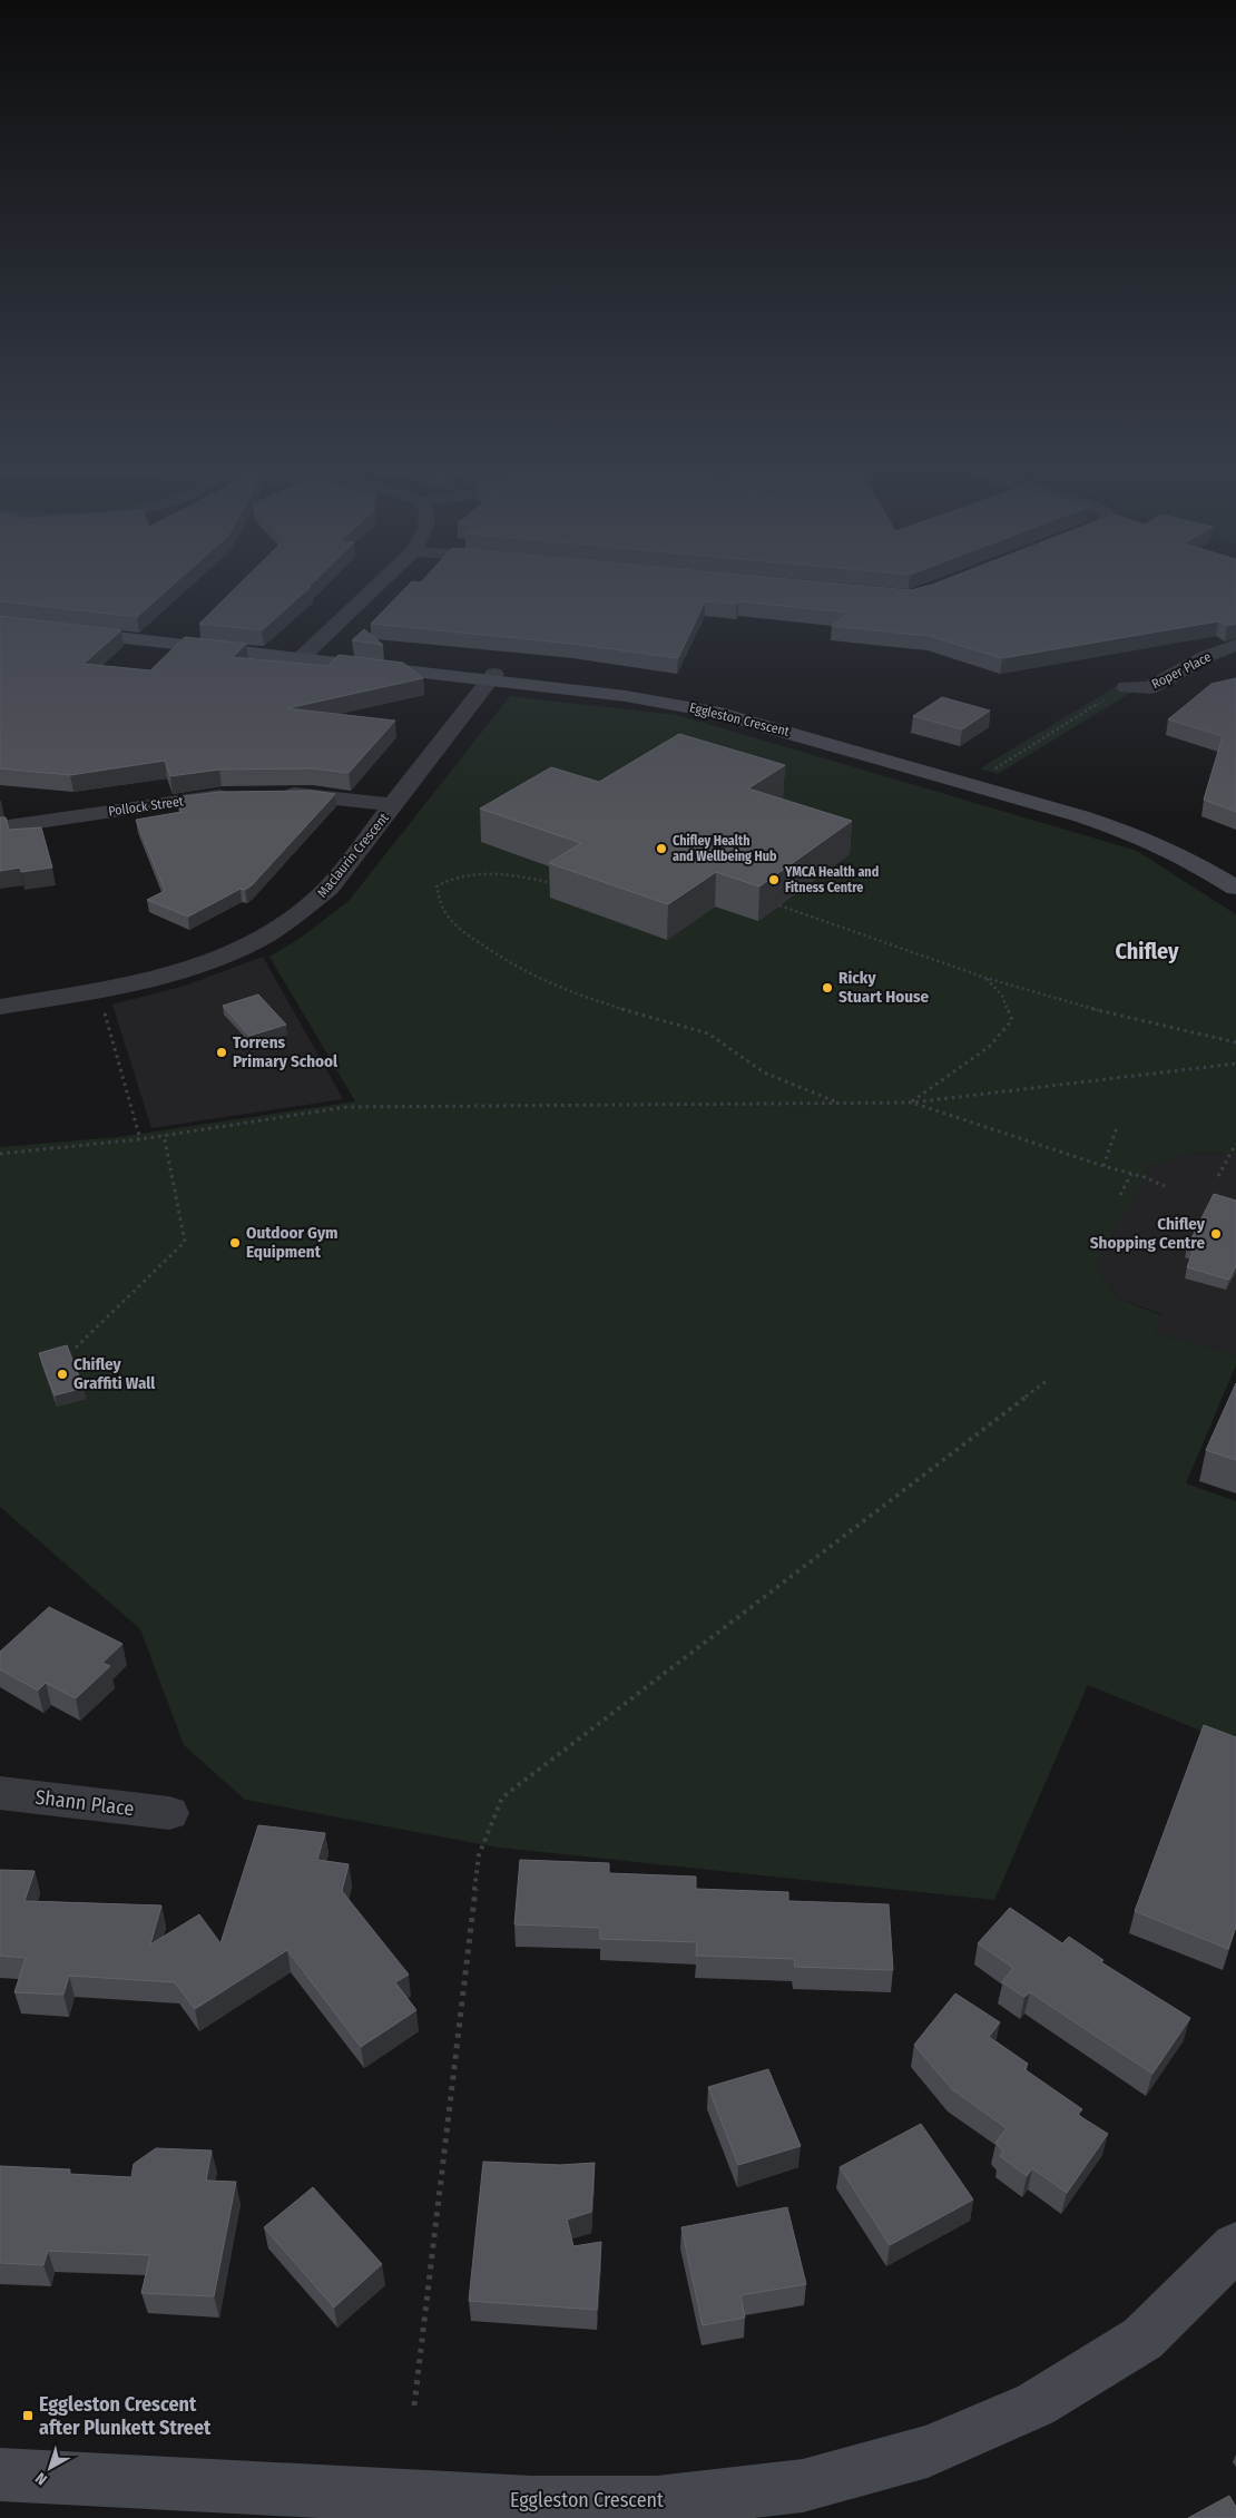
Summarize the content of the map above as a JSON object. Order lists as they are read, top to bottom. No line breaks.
{"streets":{"street":["Roper Place","Eggleston Crescent","Pollock Street","Maclaurin Crescent","Shann Place"]},"crossings":[["Eggleston Crescent","Maclaurin Crescent"]],"districts":["Chifley"],"places":{"other":["Chifley Health and Wellbeing Hub","YMCA Health and Fitness Centre","Ricky Stuart House","Torrens Primary School","Chifley Shopping Centre","Outdoor Gym Equipment","Chifley Graffiti Wall"],"transit":["Eggleston Crescent after Plunkett Street"]},"north":"bottom left"}
